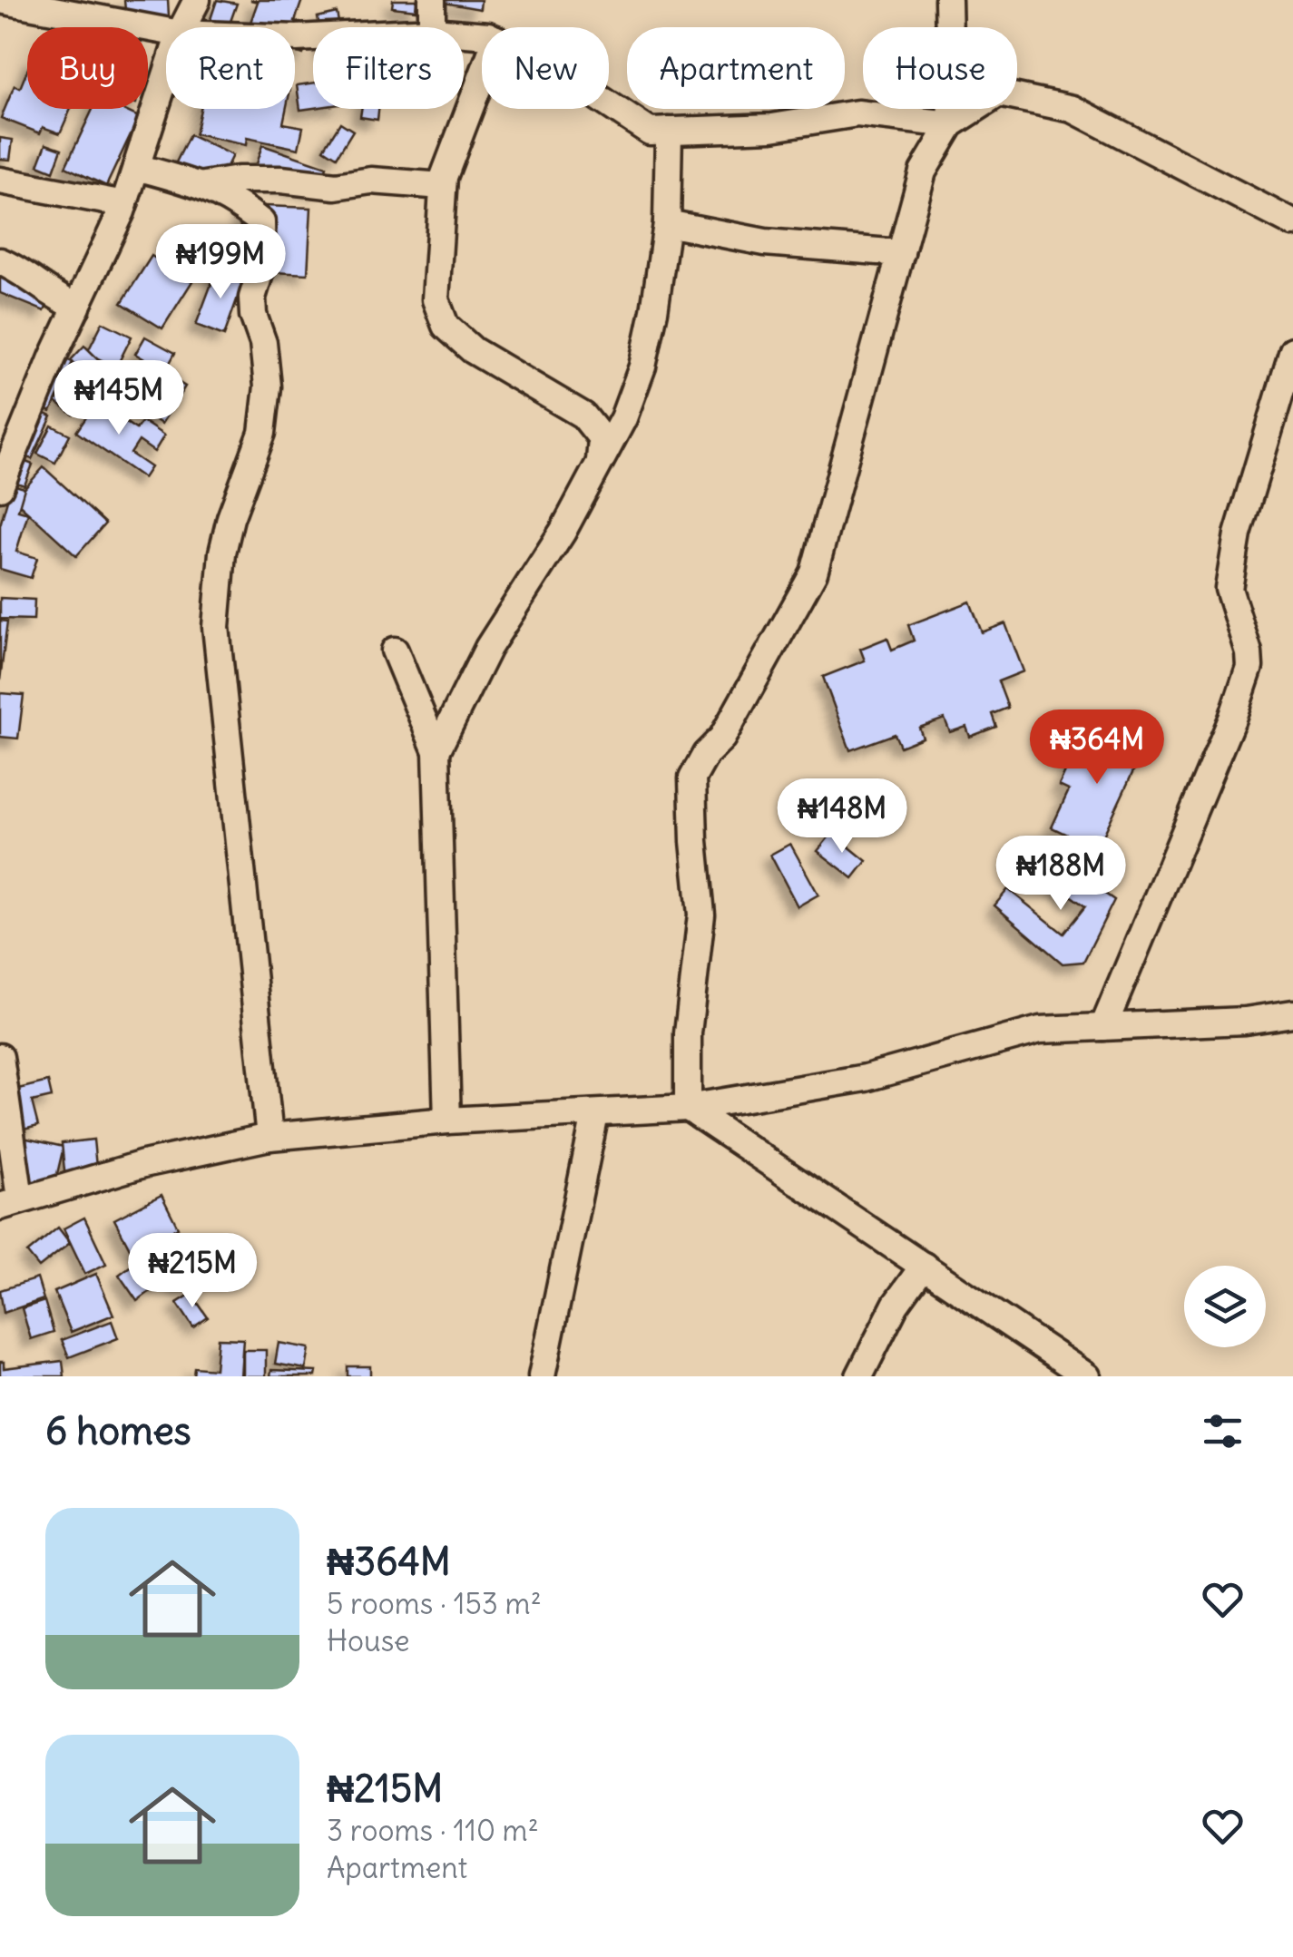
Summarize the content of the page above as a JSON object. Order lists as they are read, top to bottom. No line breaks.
{"page":{"chip":["Buy","Rent","Filters","New","Apartment","House"],"price":["₦199M","₦145M","₦364M","₦148M","₦188M","₦215M"],"heading":"6 homes","list":[{"name":"₦364M","note":"5 rooms · 153 m² · House"},{"name":"₦215M","note":"3 rooms · 110 m² · Apartment"}]}}
